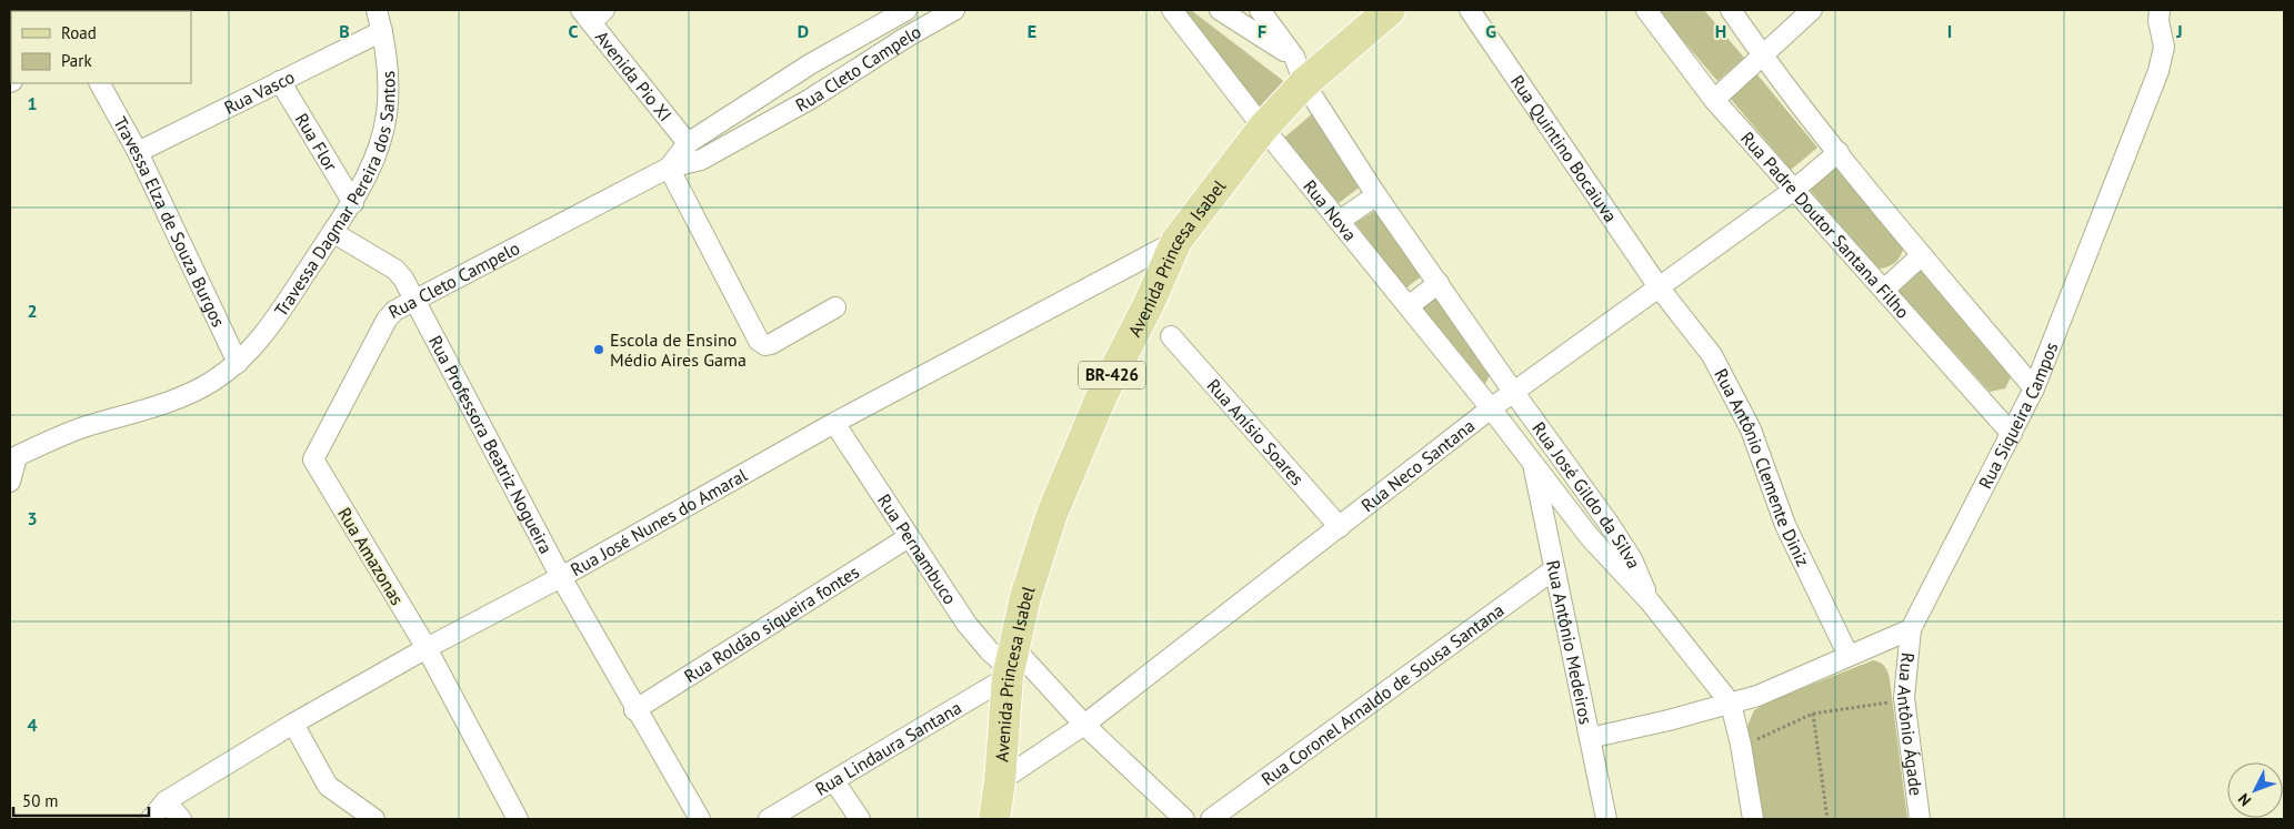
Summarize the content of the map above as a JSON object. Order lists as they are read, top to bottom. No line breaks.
{"streets":{"main road":["Avenida Princesa Isabel","BR-426"],"street":["Rua Cleto Campelo","Avenida Pio XI","Rua Vasco","Rua Flor","Rua Quintino Bocaiuva","Travessa Dagmar Pereira dos Santos","Rua Nova","Travessa Elza de Souza Burgos","Rua Padre Doutor Santana Filho","Rua Siqueira Campos","Rua Anísio Soares","Rua Professora Beatriz Nogueira","Rua Neco Santana","Rua Antônio Clemente Diniz","Rua José Gildo da Silva","Rua José Nunes do Amaral","Rua Pernambuco","Rua Amazonas","Rua Roldão siqueira fontes","Rua Antônio Medeiros","Rua Coronel Arnaldo de Sousa Santana","Rua Antônio Ágade","Rua Lindaura Santana"]},"crossings":[["Rua Cleto Campelo","Avenida Pio XI"],["Rua Cleto Campelo","Rua Professora Beatriz Nogueira"],["Rua Cleto Campelo","Rua Amazonas"],["Rua Vasco","Rua Flor"],["Rua Vasco","Travessa Dagmar Pereira dos Santos"],["Rua Vasco","Travessa Elza de Souza Burgos"],["Rua Flor","Travessa Dagmar Pereira dos Santos"],["Rua Quintino Bocaiuva","Rua Neco Santana"],["Rua Quintino Bocaiuva","Rua Antônio Clemente Diniz"],["Travessa Dagmar Pereira dos Santos","Travessa Elza de Souza Burgos"],["Travessa Dagmar Pereira dos Santos","Rua Professora Beatriz Nogueira"],["Rua Nova","Avenida Princesa Isabel"],["Rua Nova","Rua Neco Santana"],["Rua Nova","Rua José Gildo da Silva"],["Rua Padre Doutor Santana Filho","Rua Siqueira Campos"],["Rua Padre Doutor Santana Filho","Rua Neco Santana"],["Avenida Princesa Isabel","Rua Neco Santana"],["Avenida Princesa Isabel","Rua José Nunes do Amaral"],["Avenida Princesa Isabel","Rua Pernambuco"],["Avenida Princesa Isabel","Rua Lindaura Santana"],["Rua Siqueira Campos","Rua Antônio Ágade"],["Rua Anísio Soares","Rua Neco Santana"],["Rua Professora Beatriz Nogueira","Rua José Nunes do Amaral"],["Rua Professora Beatriz Nogueira","Rua Roldão siqueira fontes"],["Rua Neco Santana","Rua Antônio Clemente Diniz"],["Rua Neco Santana","Rua José Gildo da Silva"],["Rua Neco Santana","Rua Pernambuco"],["Rua José Gildo da Silva","Rua Antônio Medeiros"],["Rua José Nunes do Amaral","Rua Pernambuco"],["Rua José Nunes do Amaral","Rua Amazonas"],["Rua Pernambuco","Rua Roldão siqueira fontes"],["Rua Pernambuco","Rua Lindaura Santana"],["Rua Antônio Medeiros","Rua Coronel Arnaldo de Sousa Santana"]],"places":["Escola de Ensino Médio Aires Gama"],"legend":["Road","Park"],"scale_bar":"50 m","north":"bottom left","grid":{"columns":["B","C","D","E","F","G","H","I","J"],"rows":["1","2","3","4"]}}
